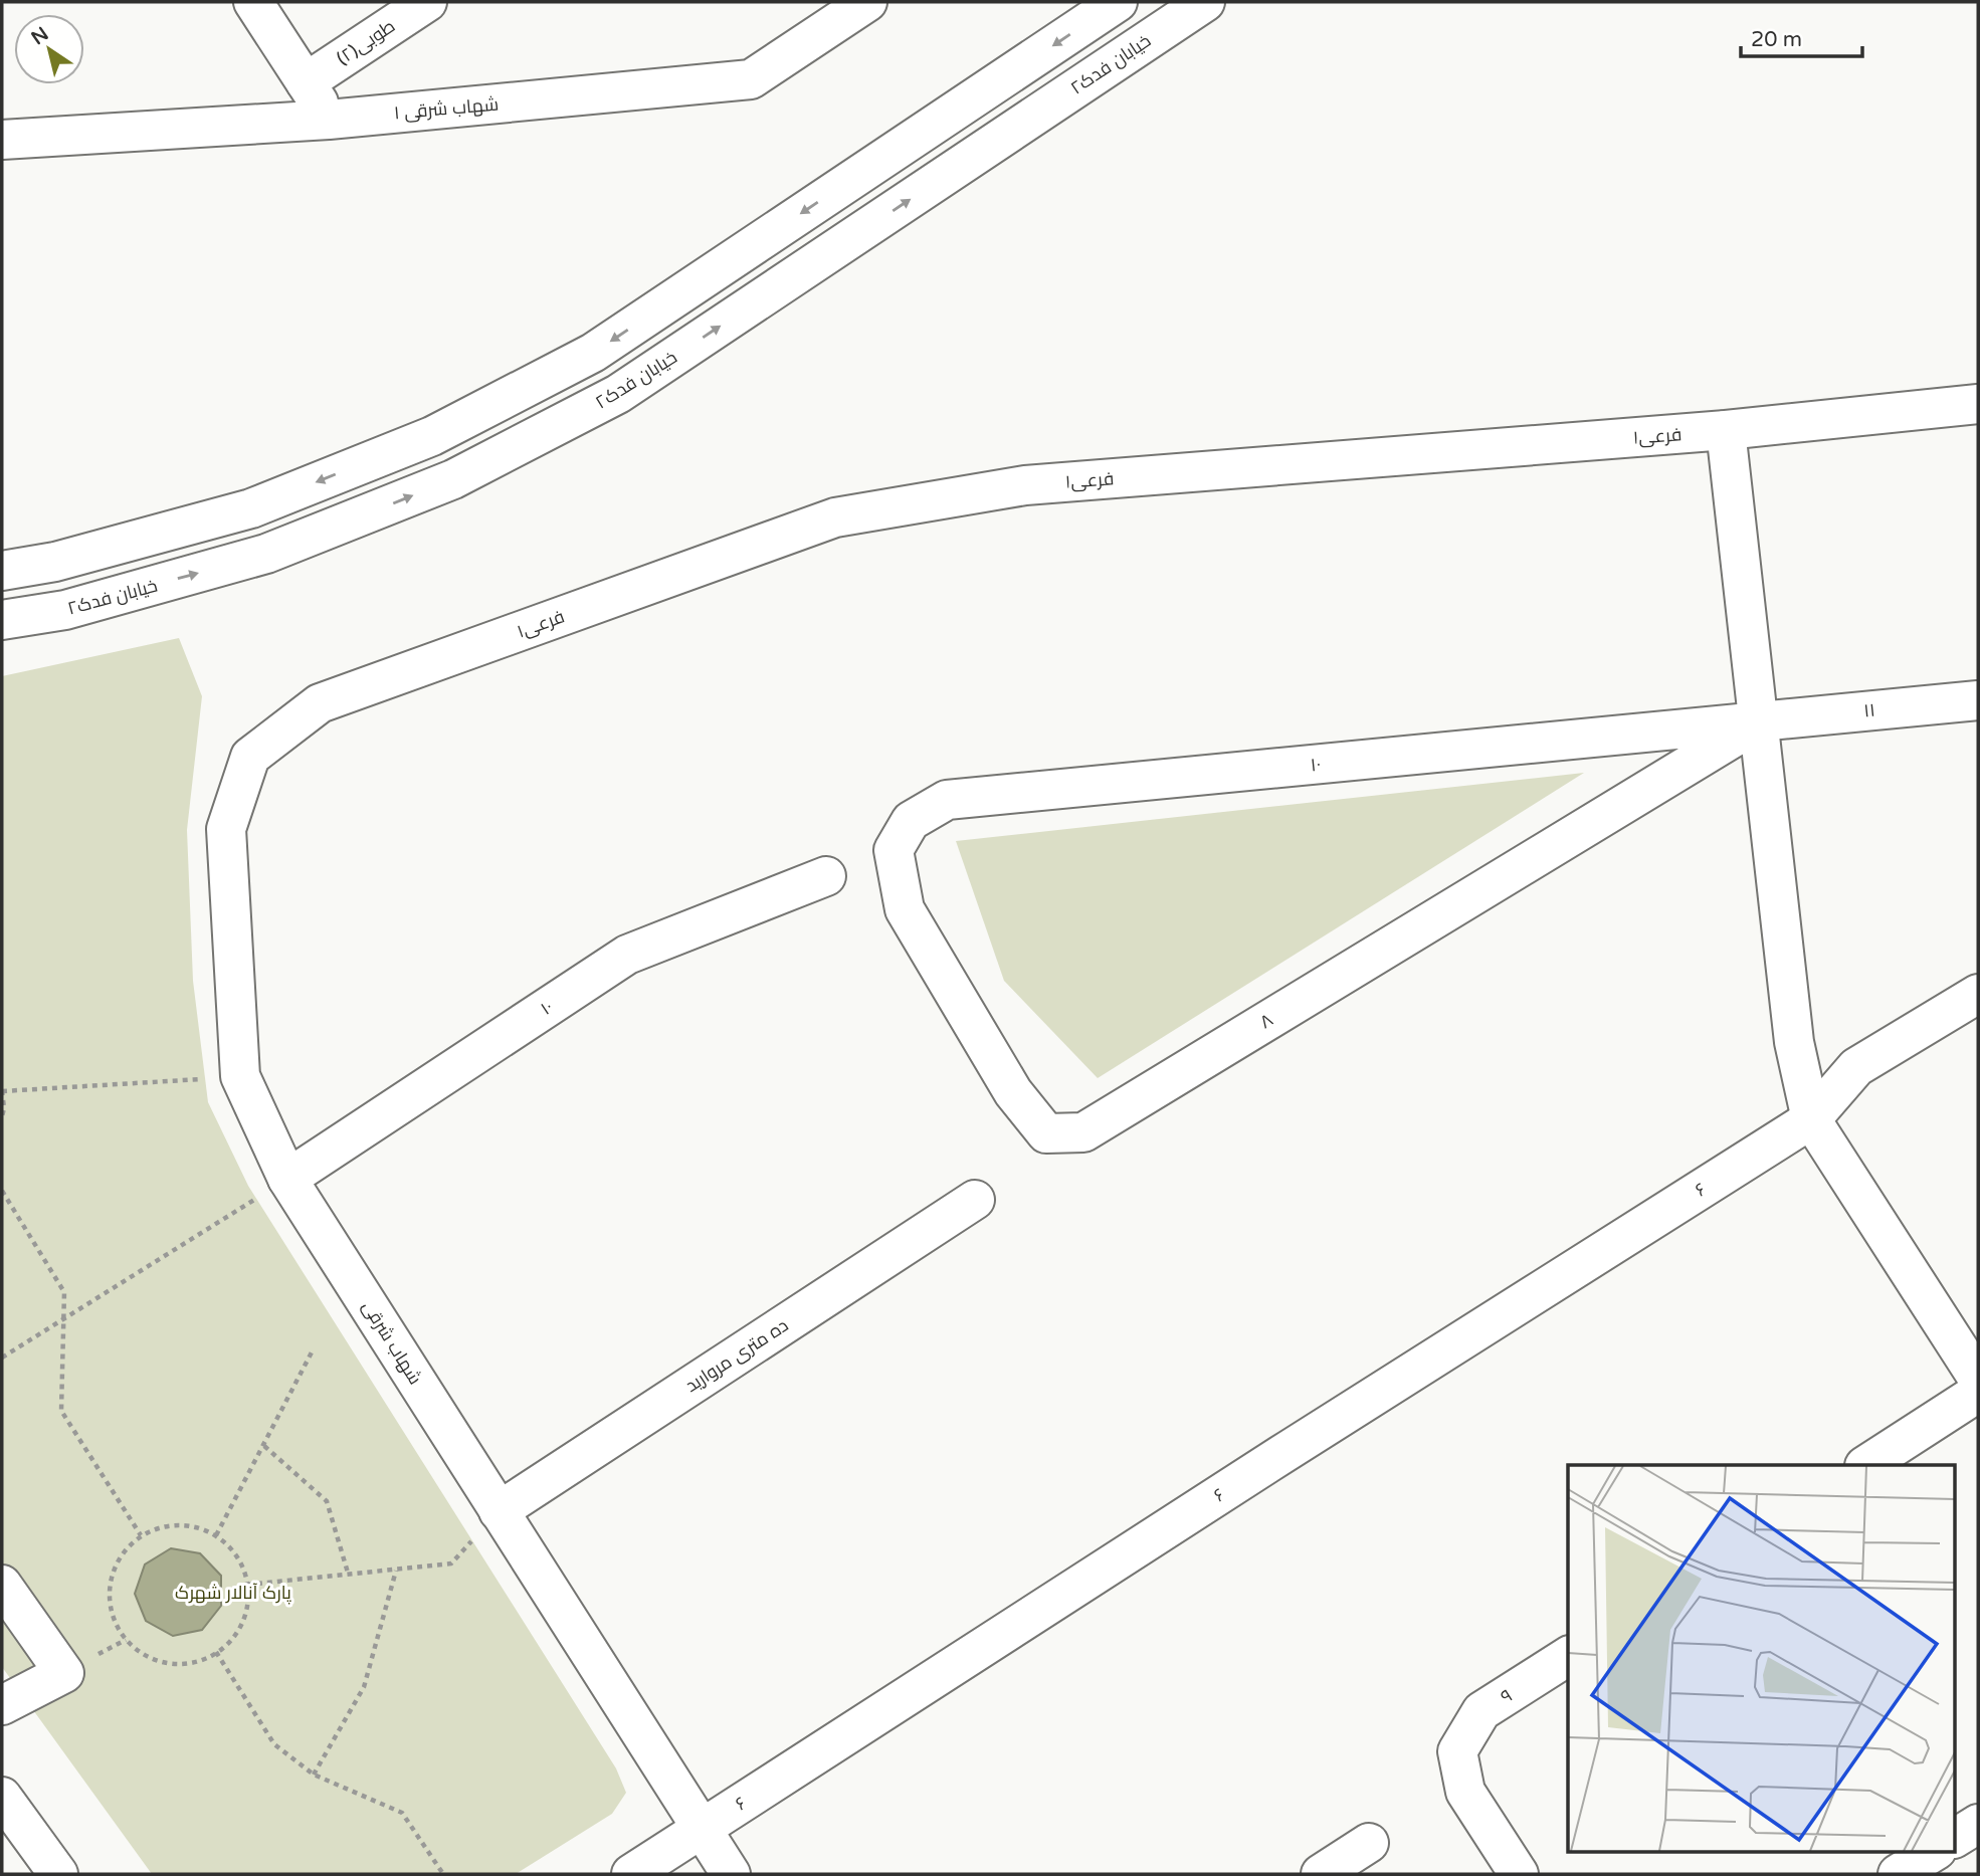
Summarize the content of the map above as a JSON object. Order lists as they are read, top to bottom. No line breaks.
{"streets":{"street":["طوبی(۲)","خیابان فدک۲","شهاب شرقی ۱","فرعی۱","۱۱","۱۰","۸","۶","شهاب شرقی","ده متری مروارید","۹"]},"crossings":[["فرعی۱","شهاب شرقی"],["۱۱","۱۰"],["۱۱","۸"],["۱۰","۸"],["۱۰","شهاب شرقی"],["۶","شهاب شرقی"],["شهاب شرقی","ده متری مروارید"]],"parks":["پارک آنالار شهرک"],"scale_bar":"20 m","north":"top left"}
